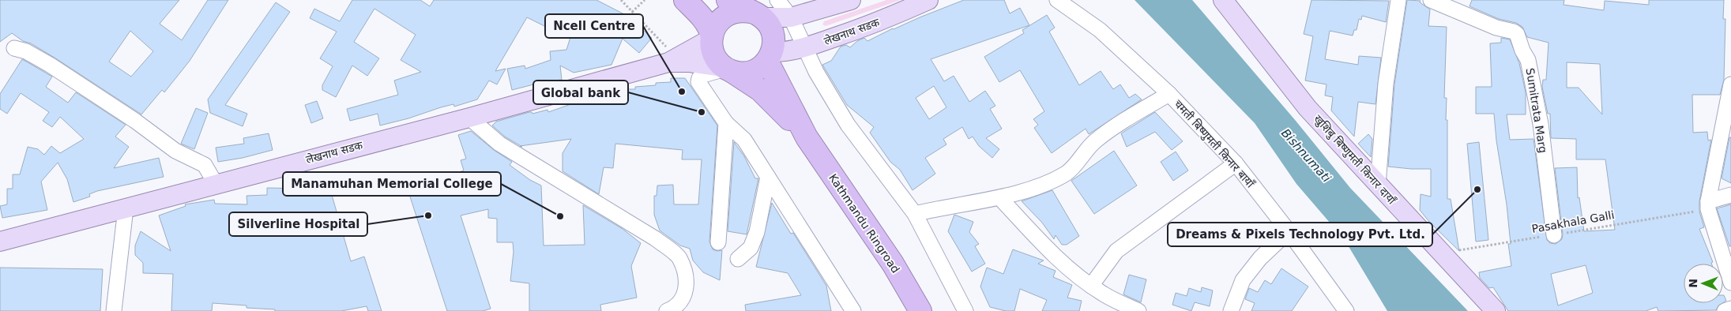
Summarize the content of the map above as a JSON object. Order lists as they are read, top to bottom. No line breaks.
{"streets":{"highway":["Kathmandu Ringroad"],"main road":["लेखनाथ सडक","खुशिबु बिष्णुमती किनार दायाँ"],"street":["Sumitrata Marg","चमती बिष्णुमती किनार बायाँ"],"path":["Pasakhala Galli"]},"crossings":[["लेखनाथ सडक","Kathmandu Ringroad"],["Sumitrata Marg","Pasakhala Galli"],["खुशिबु बिष्णुमती किनार दायाँ","Pasakhala Galli"]],"water":["Bishnumati"],"places":["Ncell Centre","Global bank","Dreams & Pixels Technology Pvt. Ltd.","Silverline Hospital","Manamuhan Memorial College"],"north":"left"}
